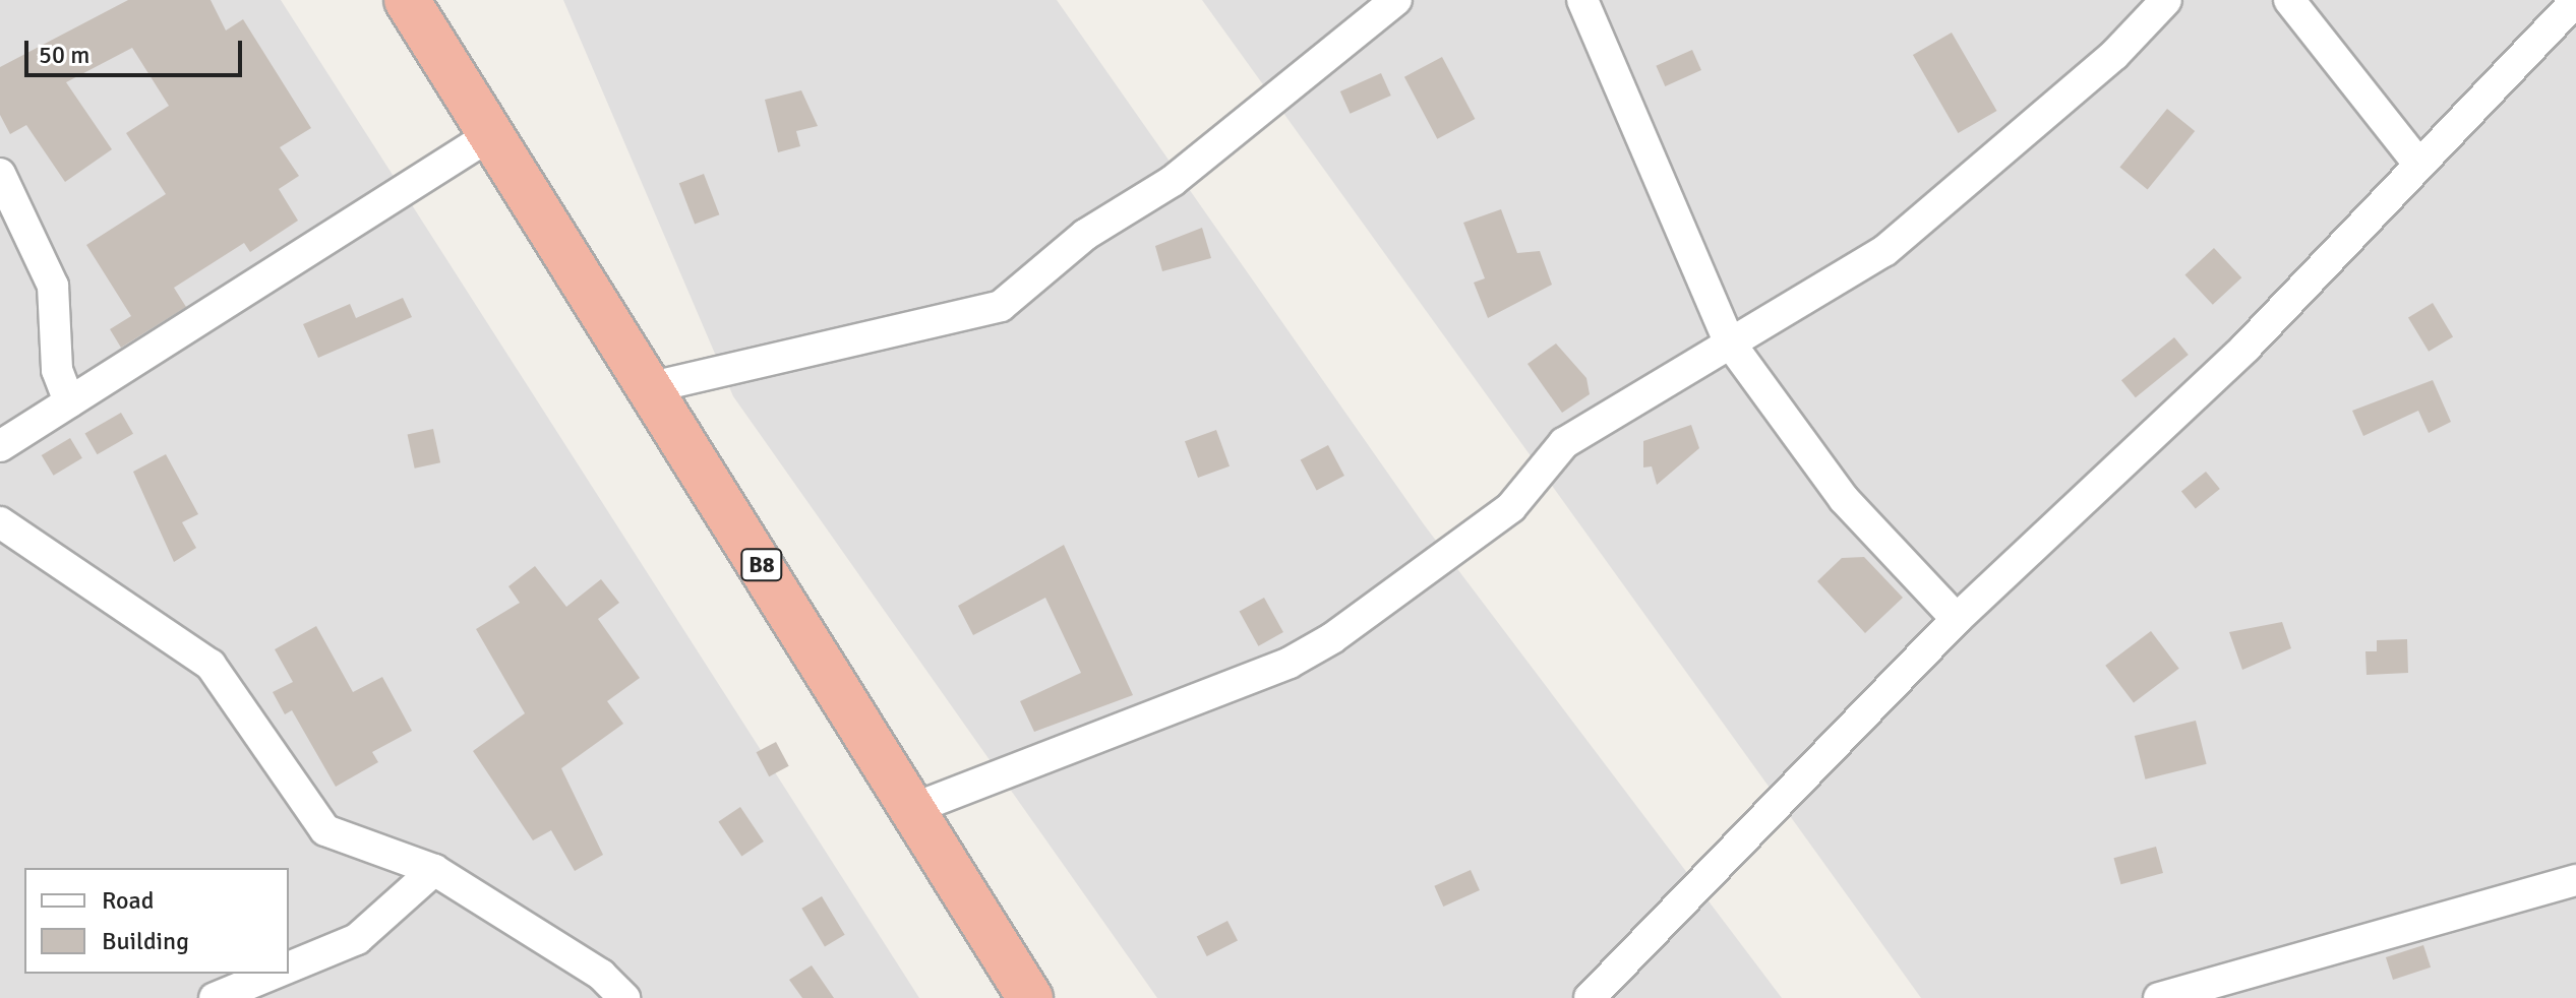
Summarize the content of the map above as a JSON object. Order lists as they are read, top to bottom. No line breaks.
{"streets":{"highway":["B8"]},"legend":["Road","Building"],"scale_bar":"50 m"}
